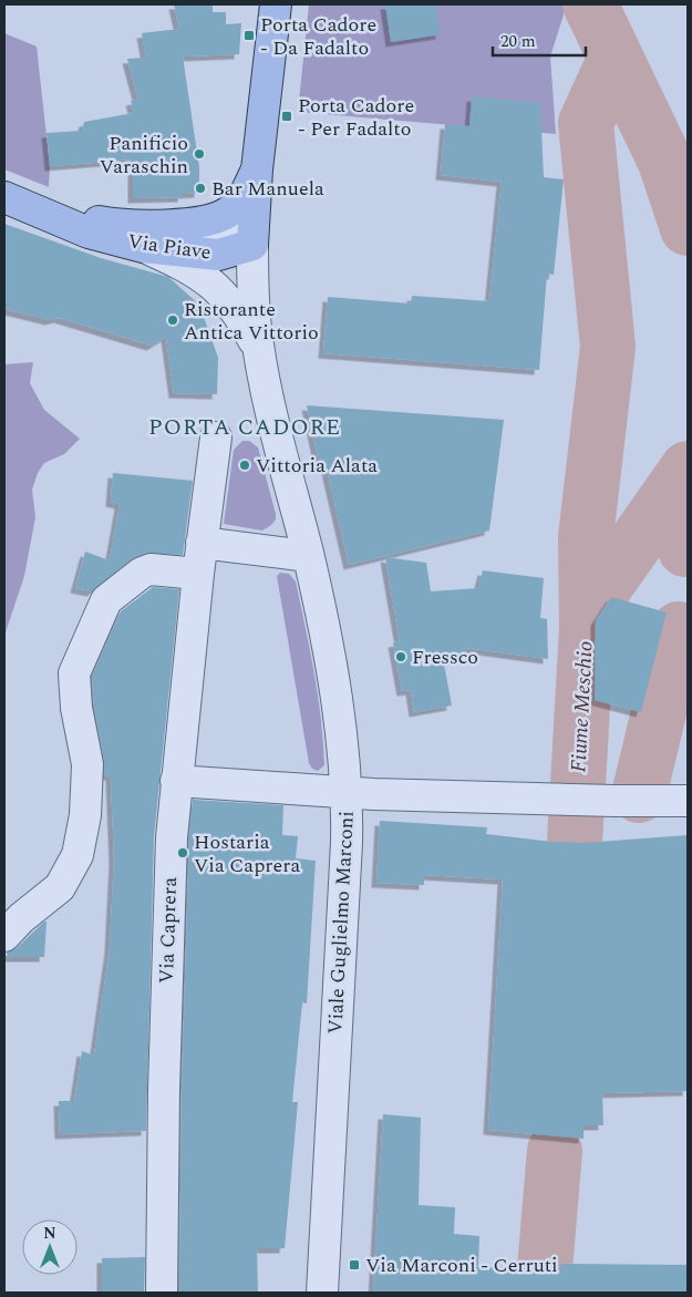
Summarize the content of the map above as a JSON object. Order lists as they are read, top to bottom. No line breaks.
{"streets":{"main road":["Via Piave"],"street":["Viale Guglielmo Marconi","Via Caprera"]},"crossings":[["Via Piave","Viale Guglielmo Marconi"]],"districts":["PORTA CADORE"],"water":["Fiume Meschio"],"places":{"transit":["Porta Cadore - Da Fadalto","Porta Cadore - Per Fadalto","Via Marconi - Cerruti"],"other":["Panificio Varaschin","Bar Manuela","Ristorante Antica Vittorio","Vittoria Alata","Fressco","Hostaria Via Caprera"]},"scale_bar":"20 m","north":"top"}
